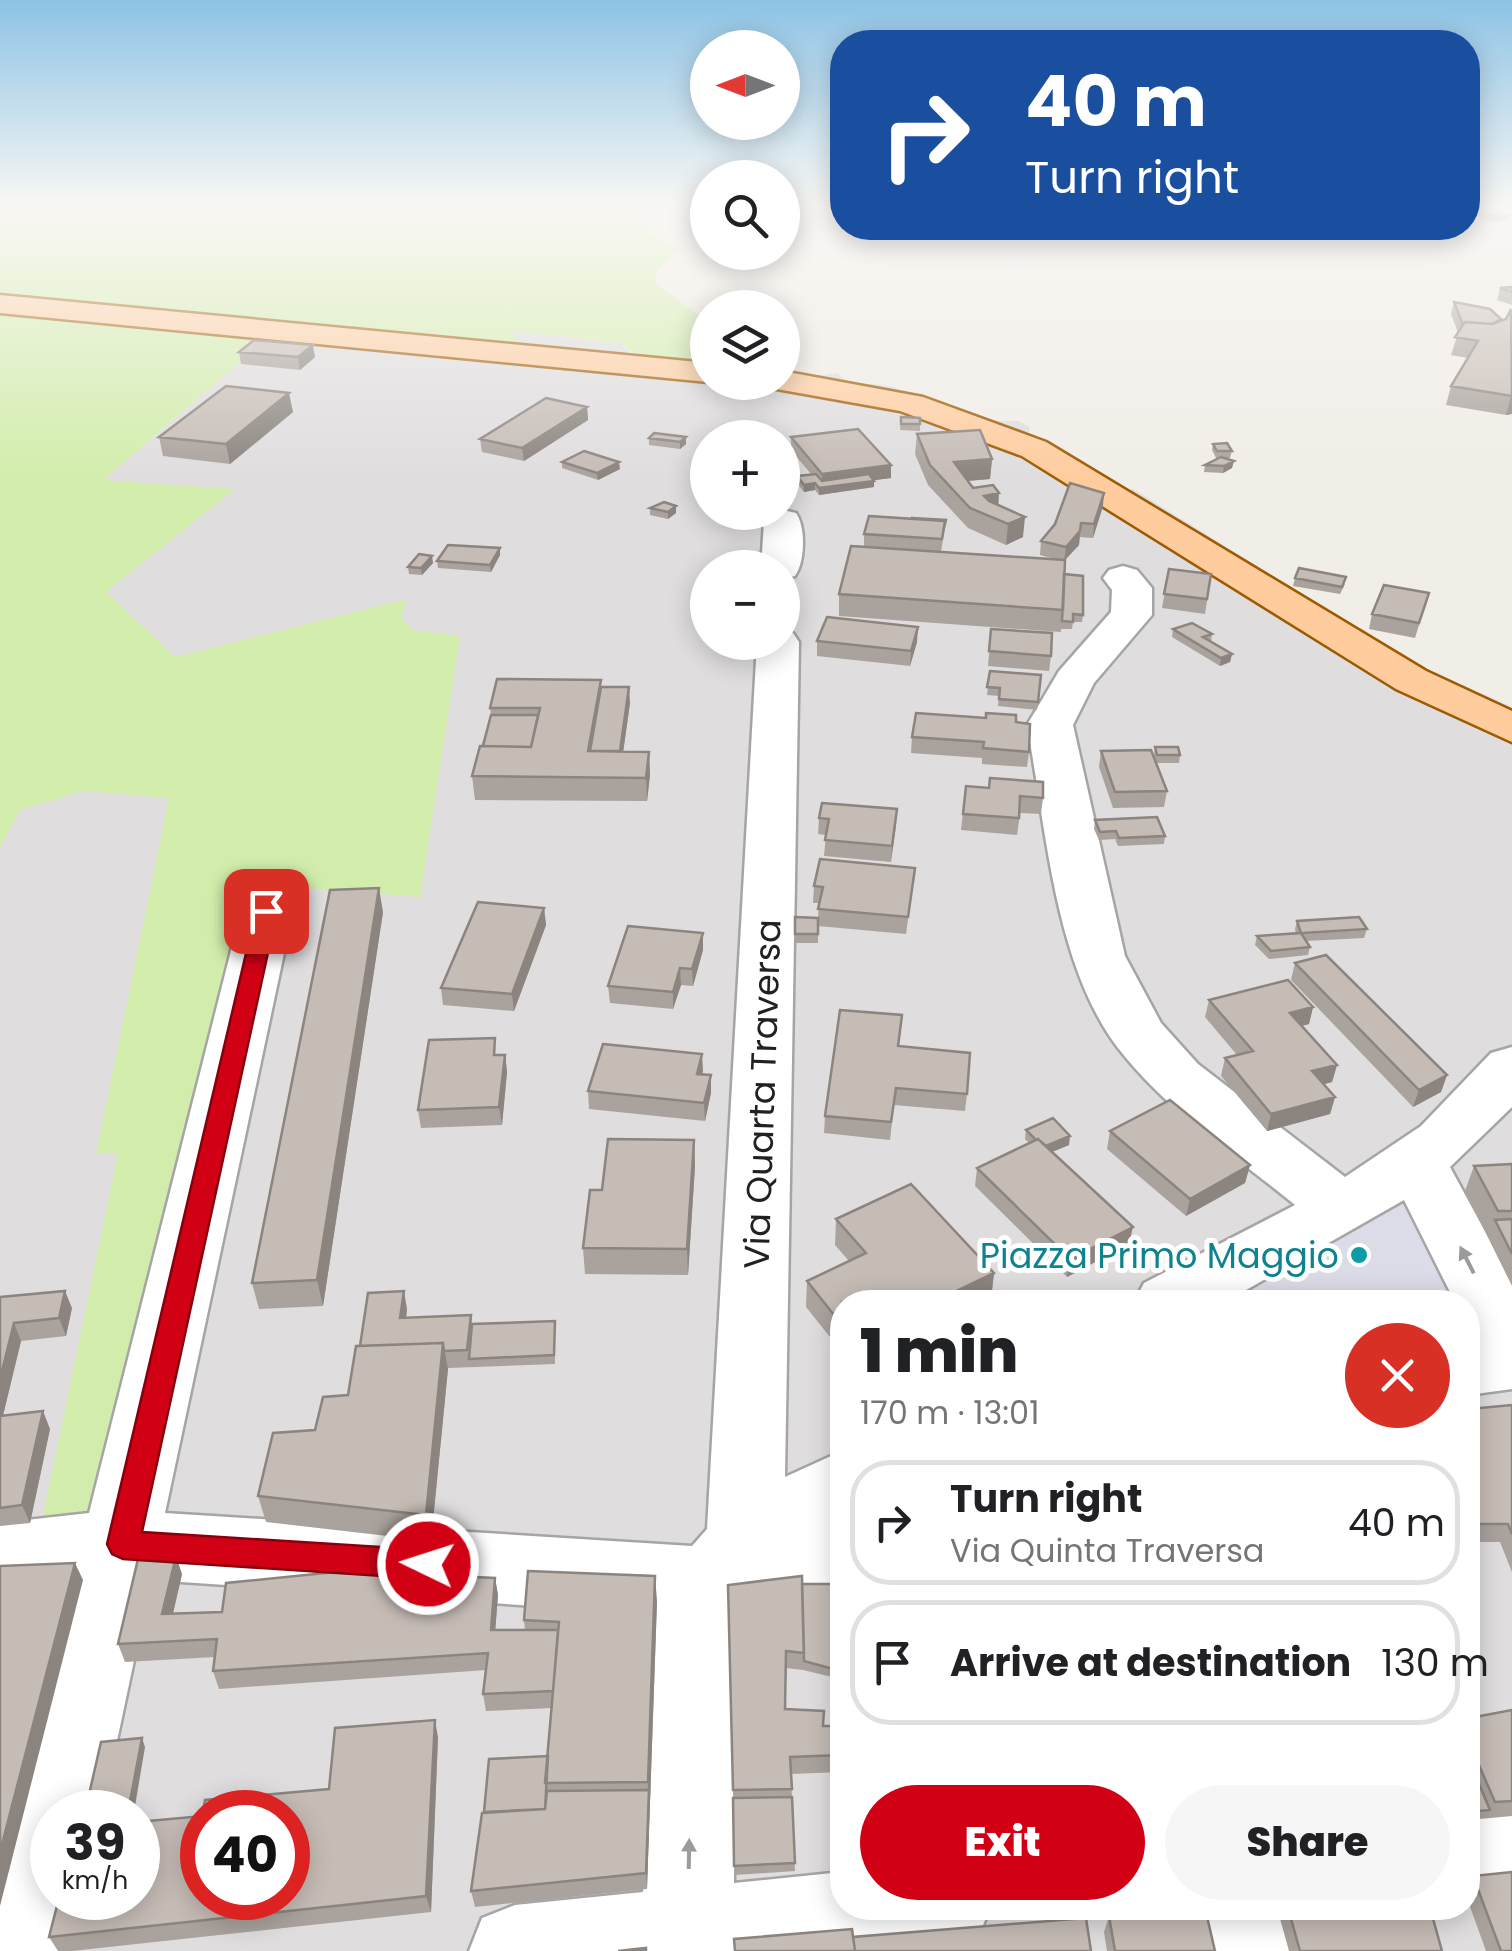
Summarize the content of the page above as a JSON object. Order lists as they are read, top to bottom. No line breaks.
{"streets":{"street":["Via Quarta Traversa"]},"places":["Piazza Primo Maggio"],"north":"left","page":{"map_buttons":["+","−"],"turn":["40 m","Turn right"],"heading":["1 min","170 m · 13:01"],"list":[{"name":"Turn right","note":"Via Quinta Traversa","value":"40 m"},{"name":"Arrive at destination","value":"130 m"}],"buttons":["Exit","Share"],"speed":"39 km/h","limit":"40"}}
